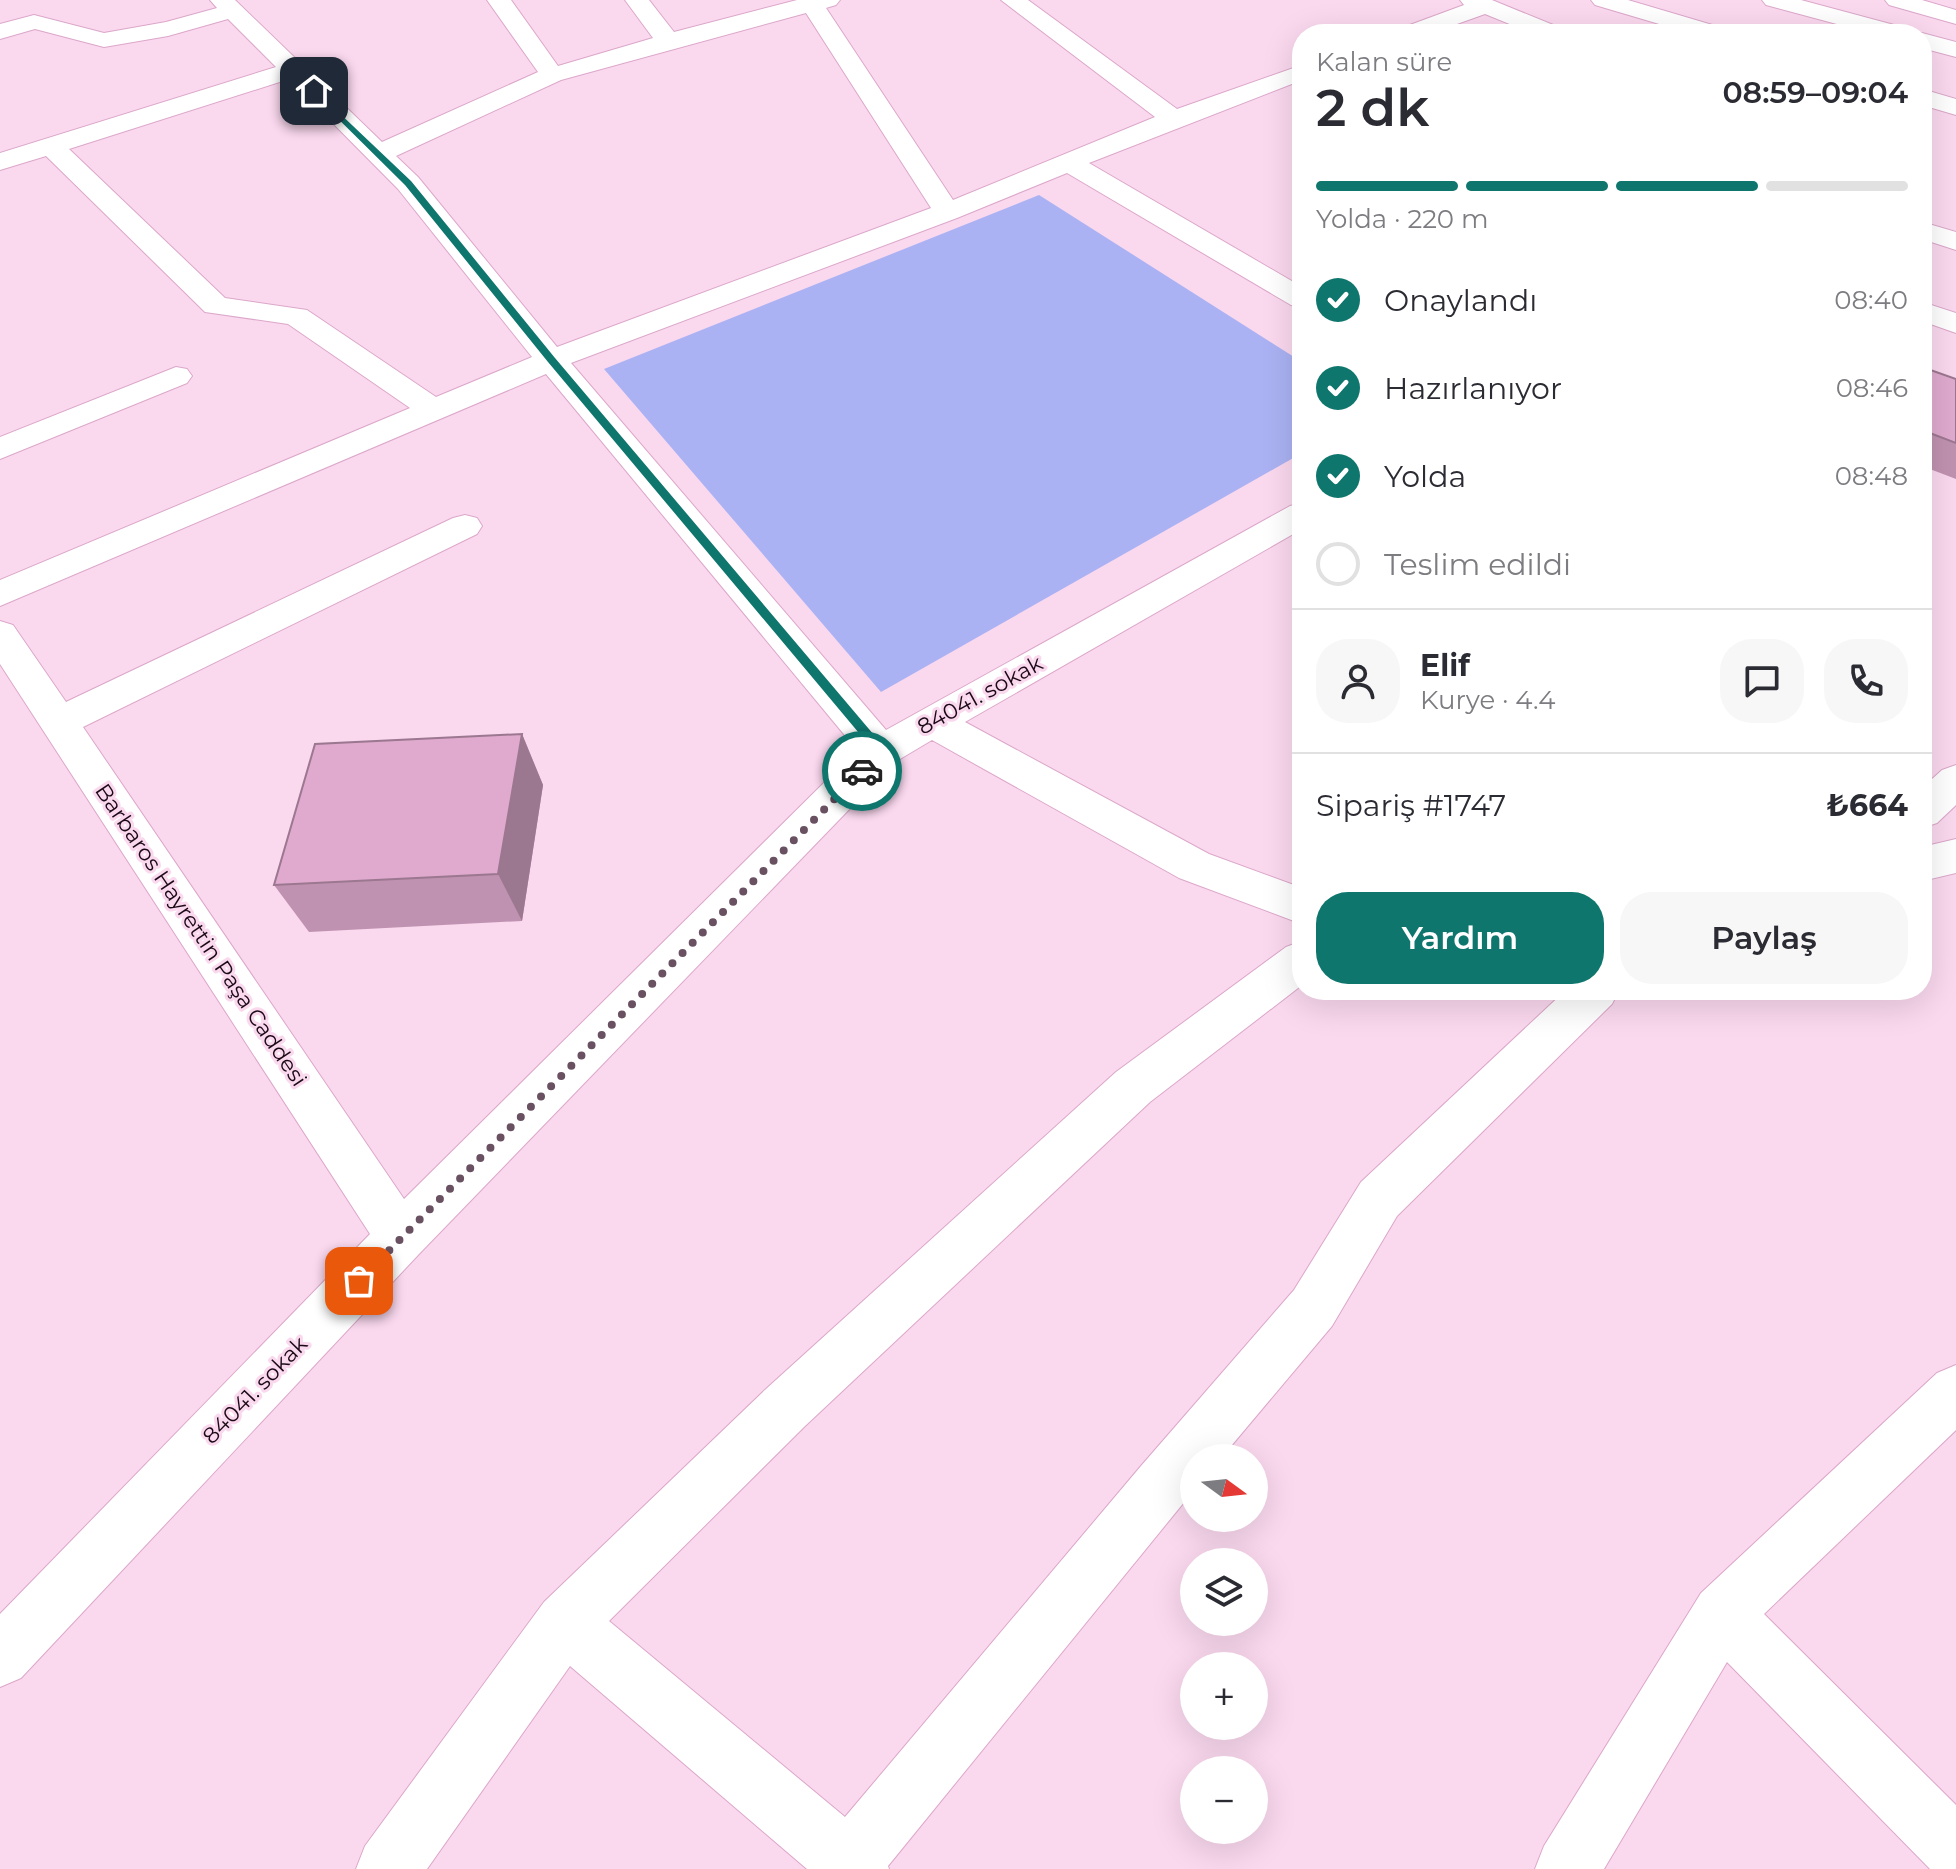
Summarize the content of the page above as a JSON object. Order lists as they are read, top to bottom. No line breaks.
{"streets":{"street":["84041. sokak","Barbaros Hayrettin Paşa Caddesi"]},"crossings":[["84041. sokak","Barbaros Hayrettin Paşa Caddesi"]],"north":"right","page":{"heading":["2 dk","Kalan süre","08:59–09:04"],"panel":["Elif","Kurye · 4.4","Sipariş #1747","₺664"],"bar":"Yolda · 220 m","list":[["Onaylandı","08:40"],["Hazırlanıyor","08:46"],["Yolda","08:48"],"Teslim edildi"],"buttons":["Yardım","Paylaş"],"map_buttons":["+","−"]}}
